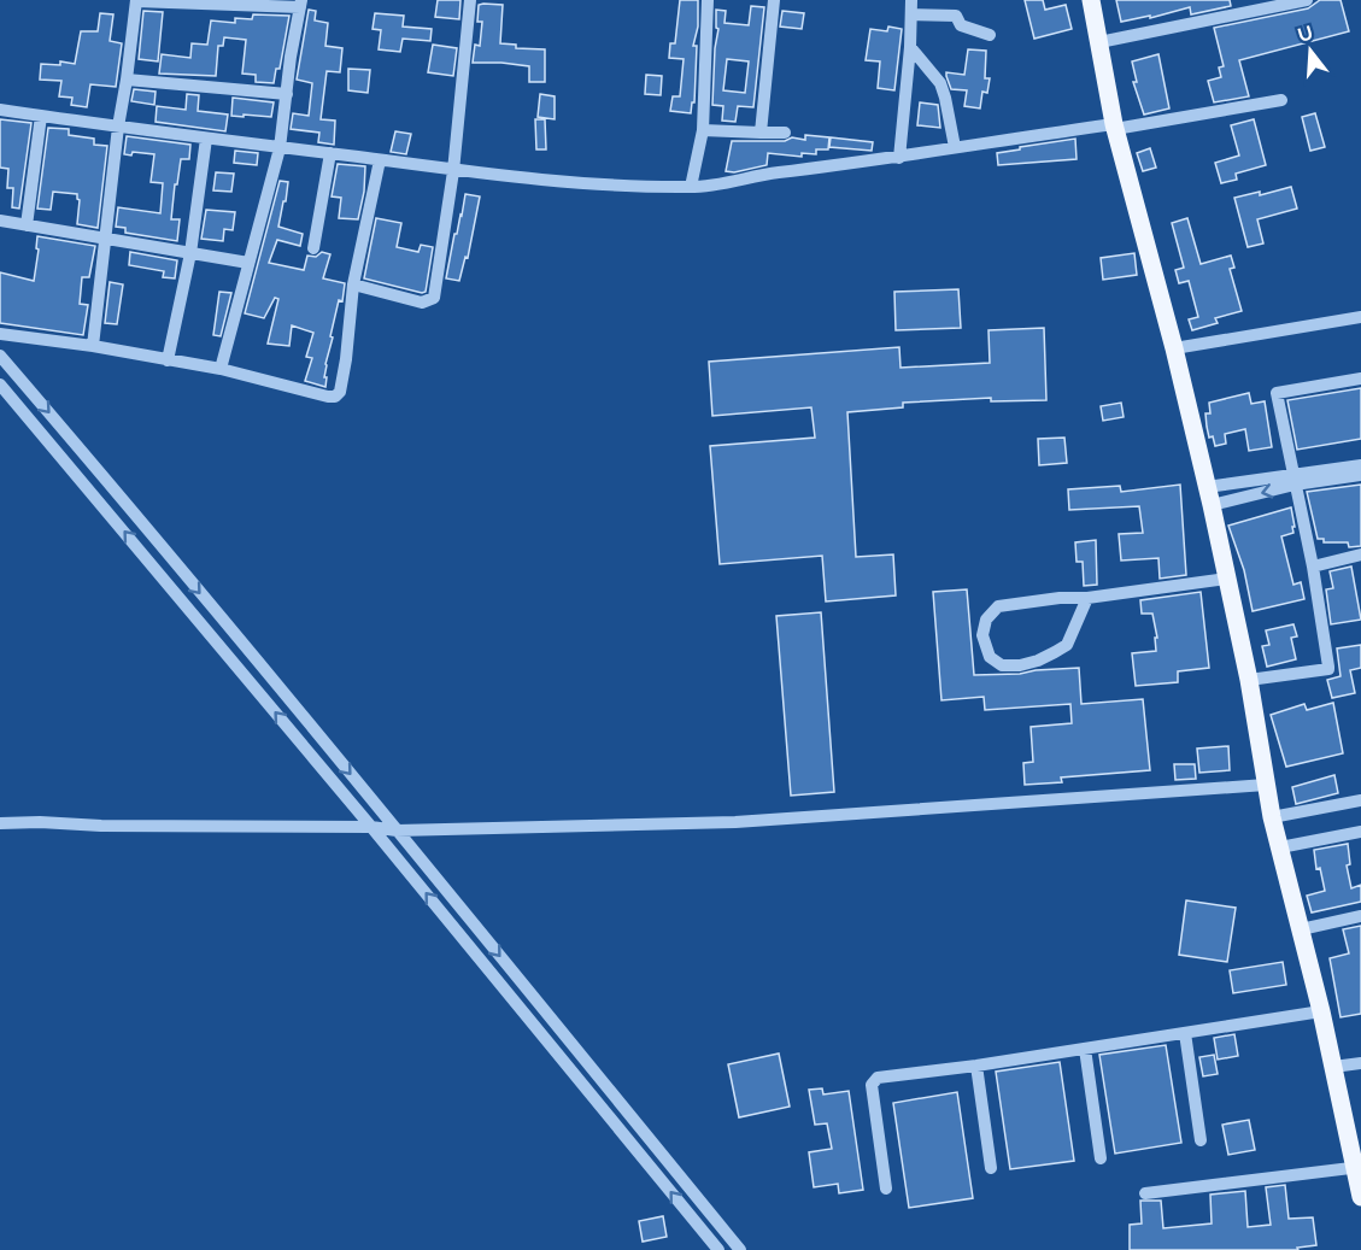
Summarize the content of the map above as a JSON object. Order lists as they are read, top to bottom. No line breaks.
{"north":"top"}
